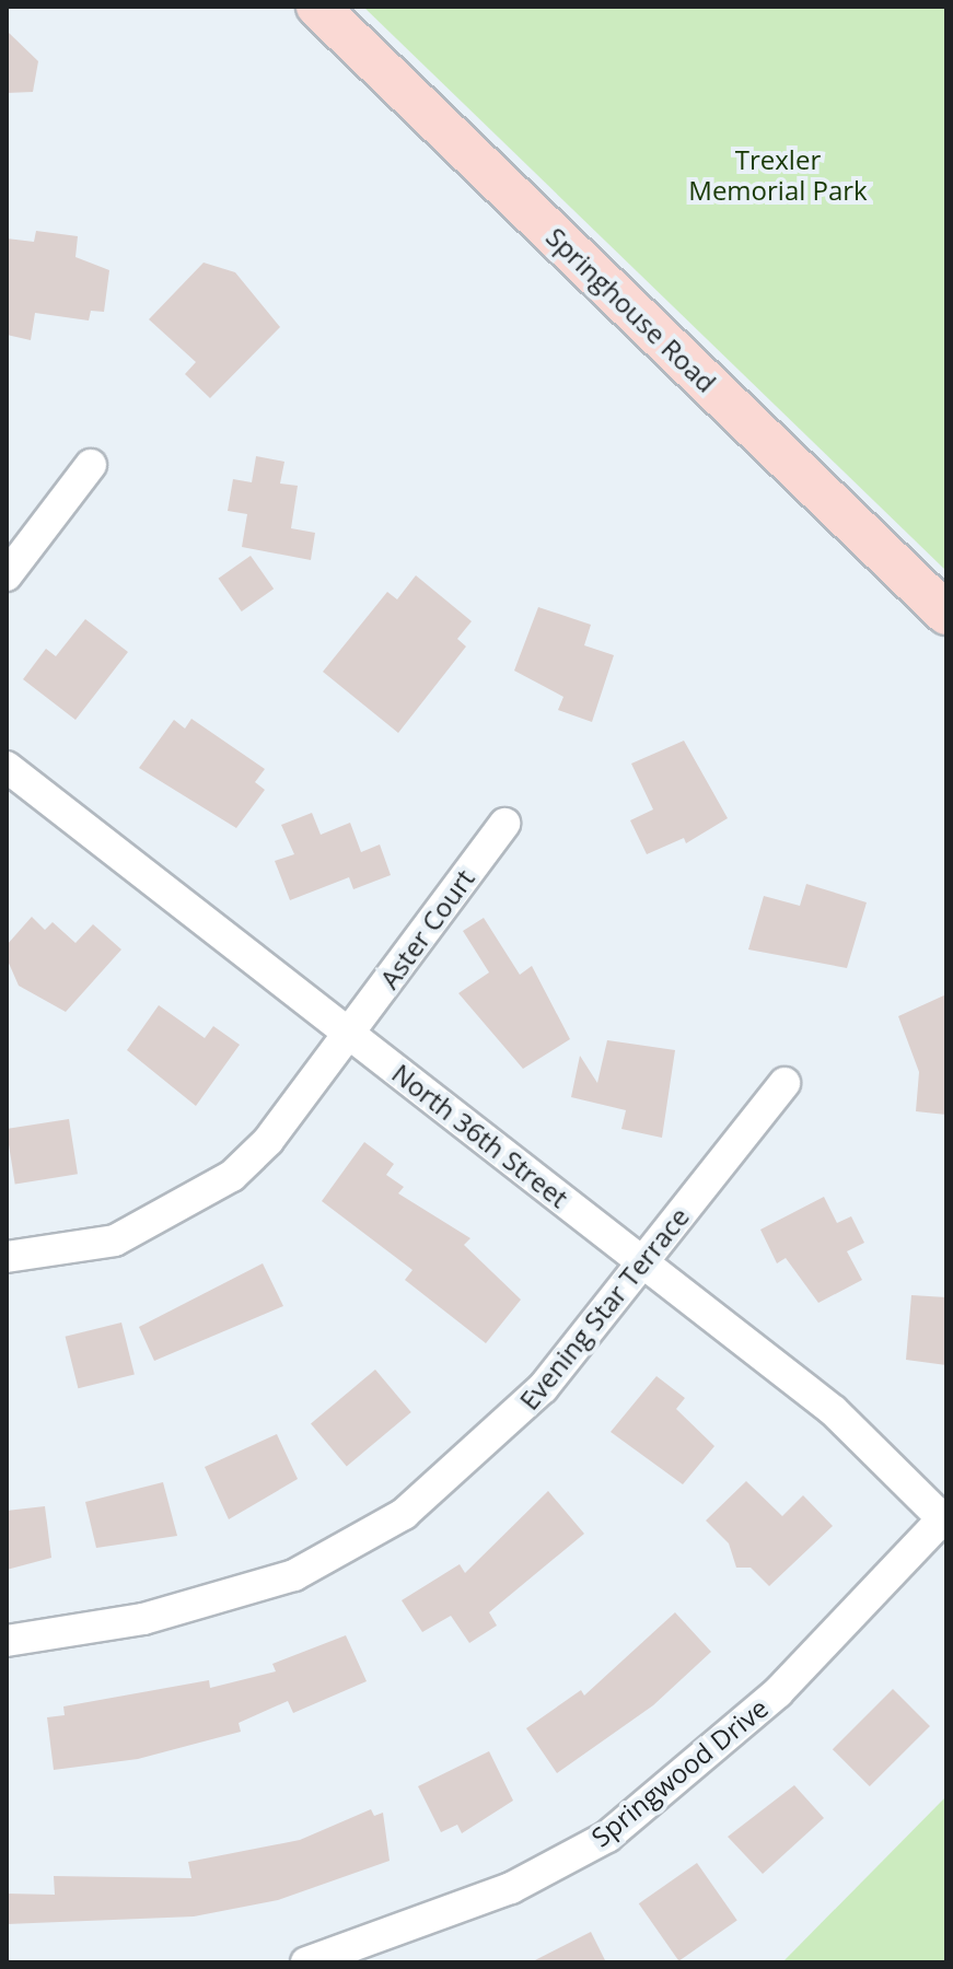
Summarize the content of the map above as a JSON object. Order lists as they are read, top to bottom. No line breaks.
{"streets":{"street":["Springhouse Road","Aster Court","North 36th Street","Evening Star Terrace","Springwood Drive"]},"crossings":[["Aster Court","North 36th Street"],["North 36th Street","Evening Star Terrace"],["North 36th Street","Springwood Drive"]],"parks":["Trexler Memorial Park"]}
